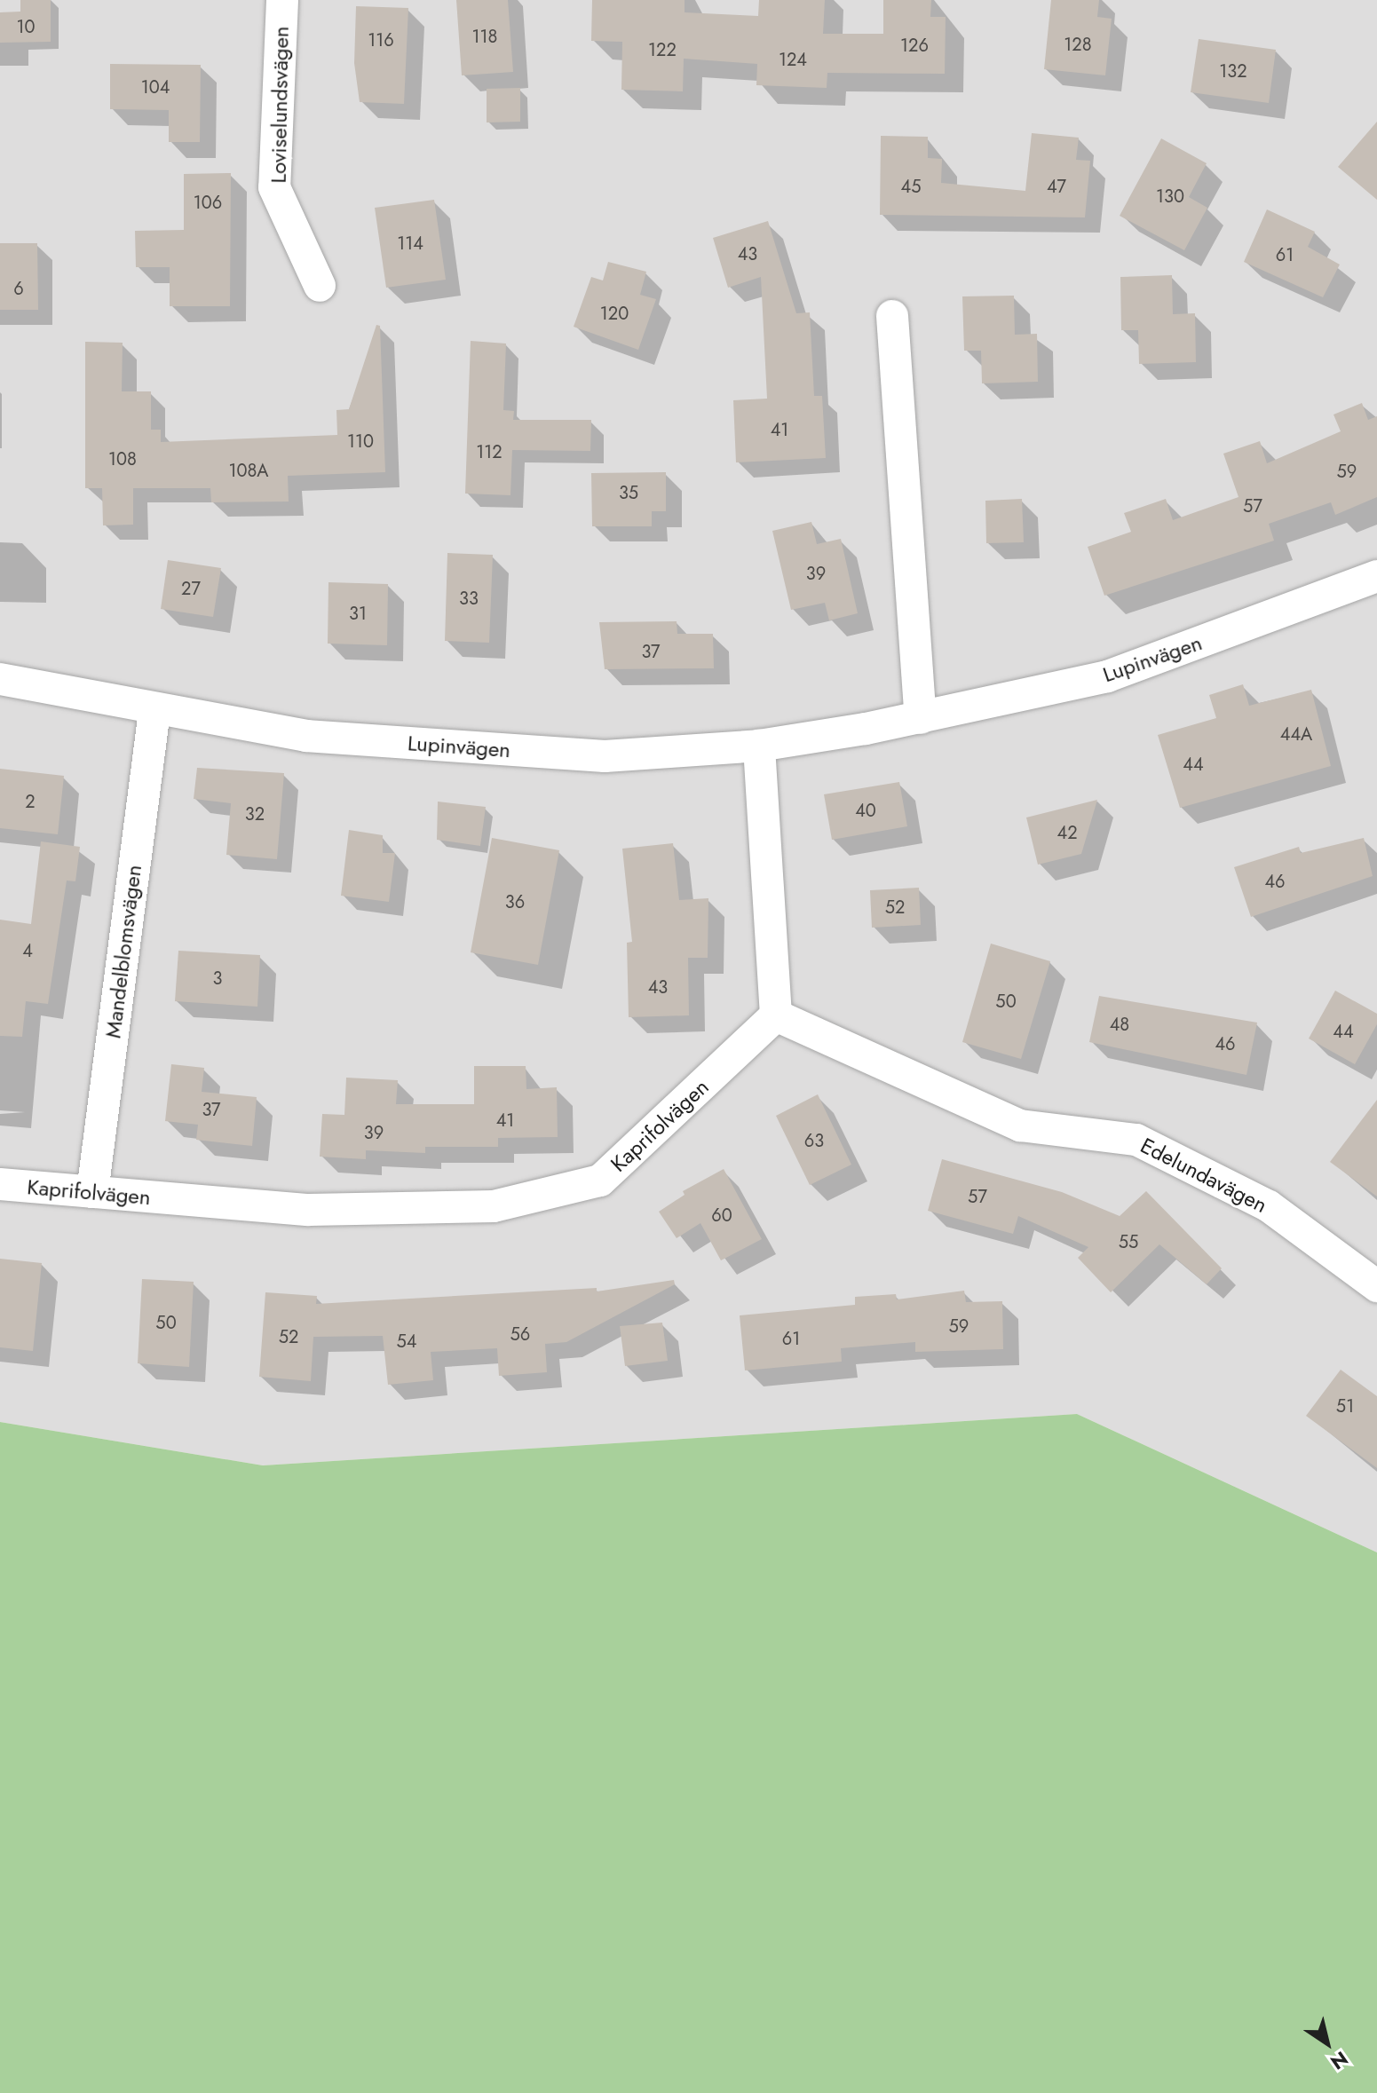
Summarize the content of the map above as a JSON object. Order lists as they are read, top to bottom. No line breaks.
{"streets":{"street":["Loviselundsvägen","Lupinvägen","Mandelblomsvägen","Kaprifolvägen","Edelundavägen"]},"crossings":[["Lupinvägen","Mandelblomsvägen"],["Mandelblomsvägen","Kaprifolvägen"],["Kaprifolvägen","Edelundavägen"]],"house_numbers":["10","118","116","128","126","122","124","132","104","45","47","130","106","114","43","61","6","120","41","110","112","108","108A","59","35","57","39","27","33","31","37","44A","44","2","40","32","42","46","36","52","4","3","43","50","48","44","46","37","41","39","63","57","60","55","50","59","56","52","61","54","51"],"north":"bottom right"}
